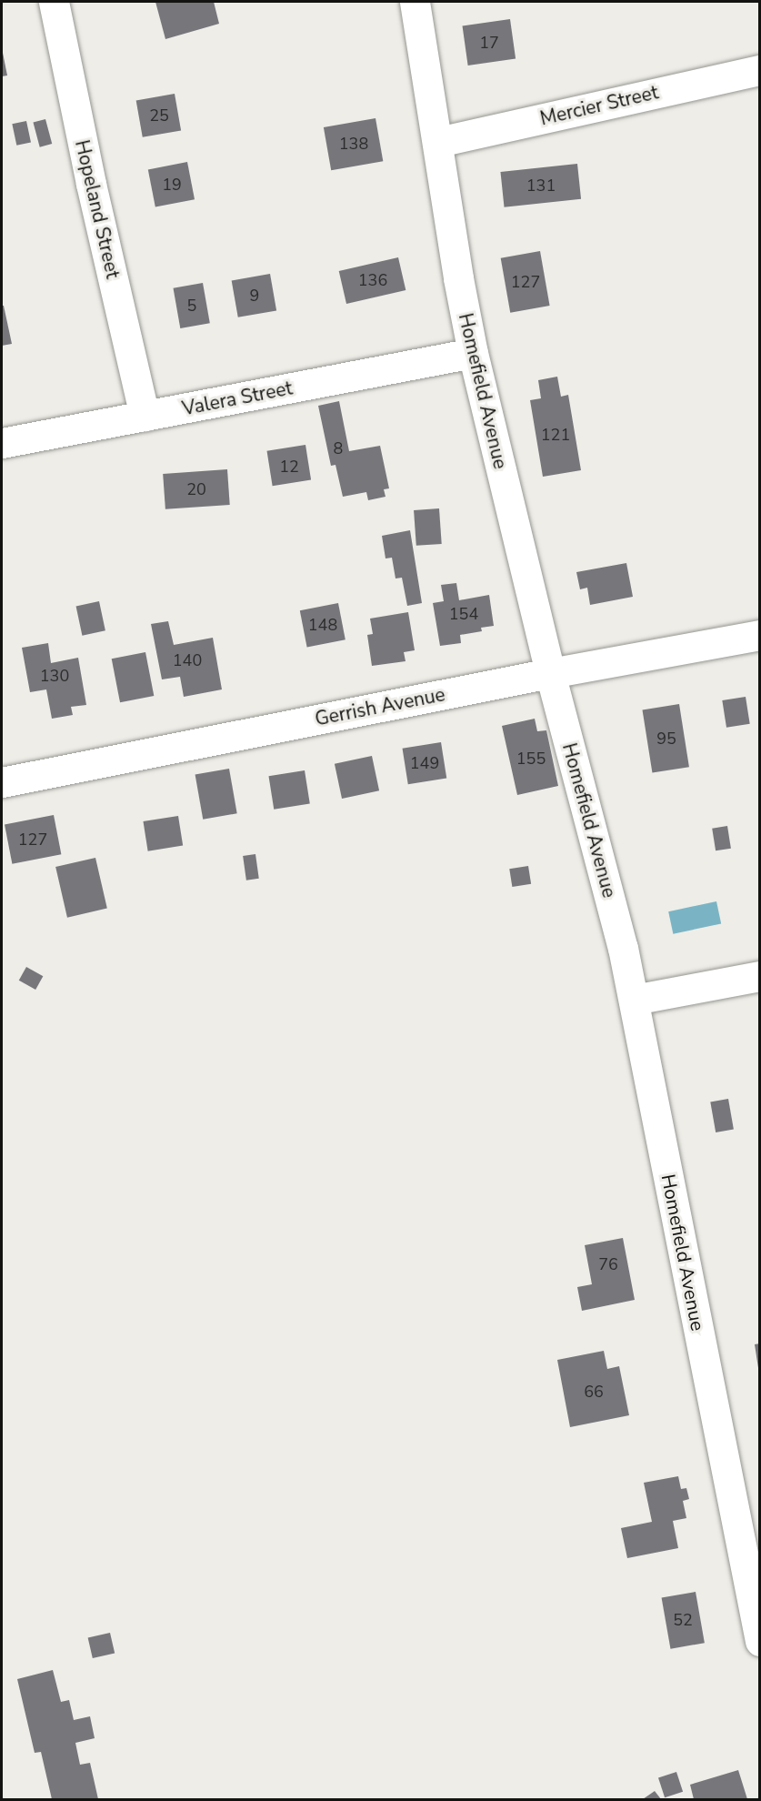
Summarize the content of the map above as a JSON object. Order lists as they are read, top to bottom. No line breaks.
{"streets":{"street":["Mercier Street","Hopeland Street","Homefield Avenue","Valera Street","Gerrish Avenue"]},"crossings":[["Mercier Street","Homefield Avenue"],["Hopeland Street","Valera Street"],["Homefield Avenue","Valera Street"],["Homefield Avenue","Gerrish Avenue"]],"house_numbers":["17","25","138","19","131","136","127","9","5","121","8","12","20","154","148","140","130","95","155","149","127","76","66","52"]}
